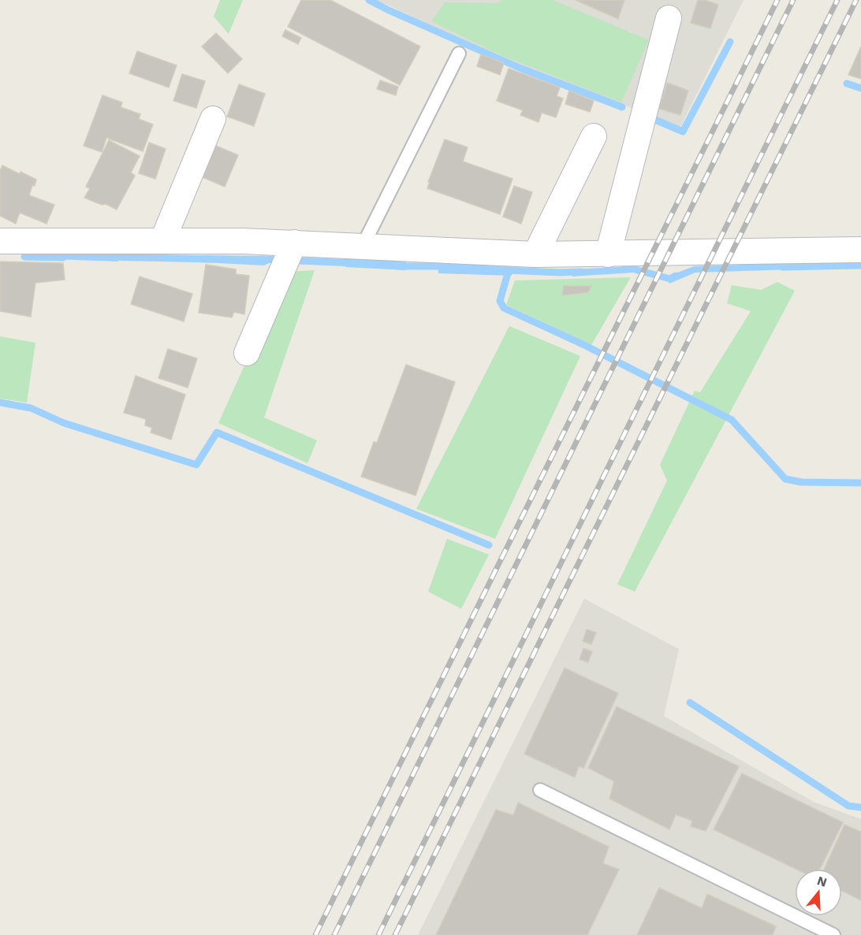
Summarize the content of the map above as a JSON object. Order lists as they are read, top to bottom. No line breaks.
{"north":"top"}
